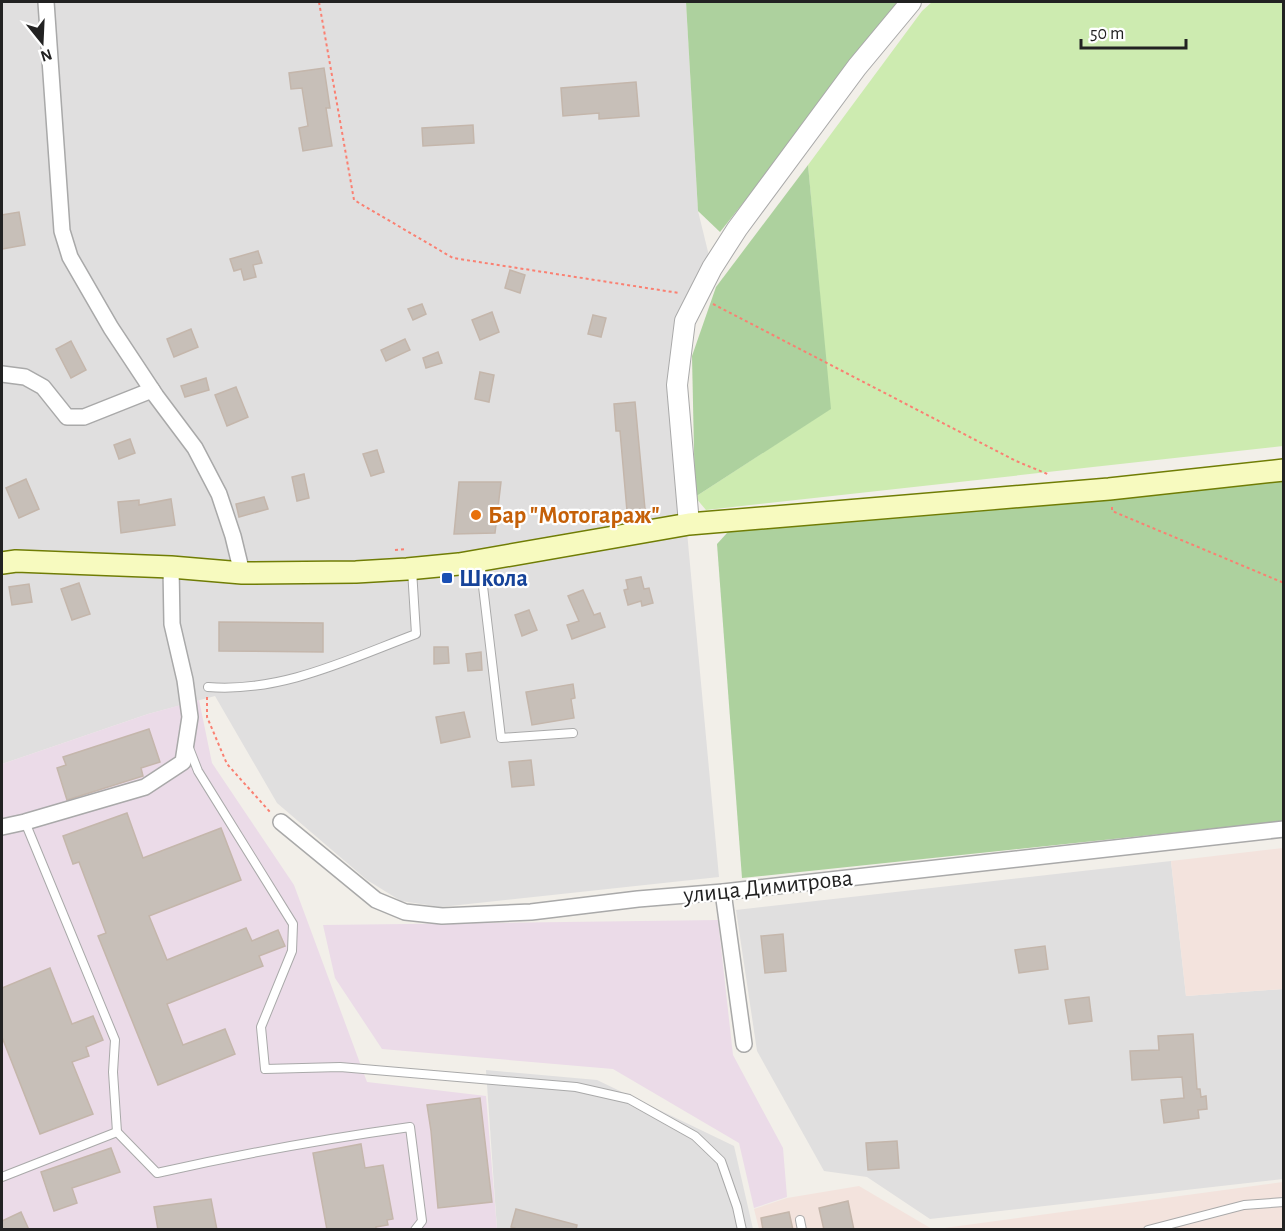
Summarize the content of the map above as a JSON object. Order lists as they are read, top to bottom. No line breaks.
{"streets":{"street":["улица Димитрова"]},"places":{"other":["Бар \"Мотогараж\""],"transit":["Школа"]},"scale_bar":"50 m","north":"bottom"}
